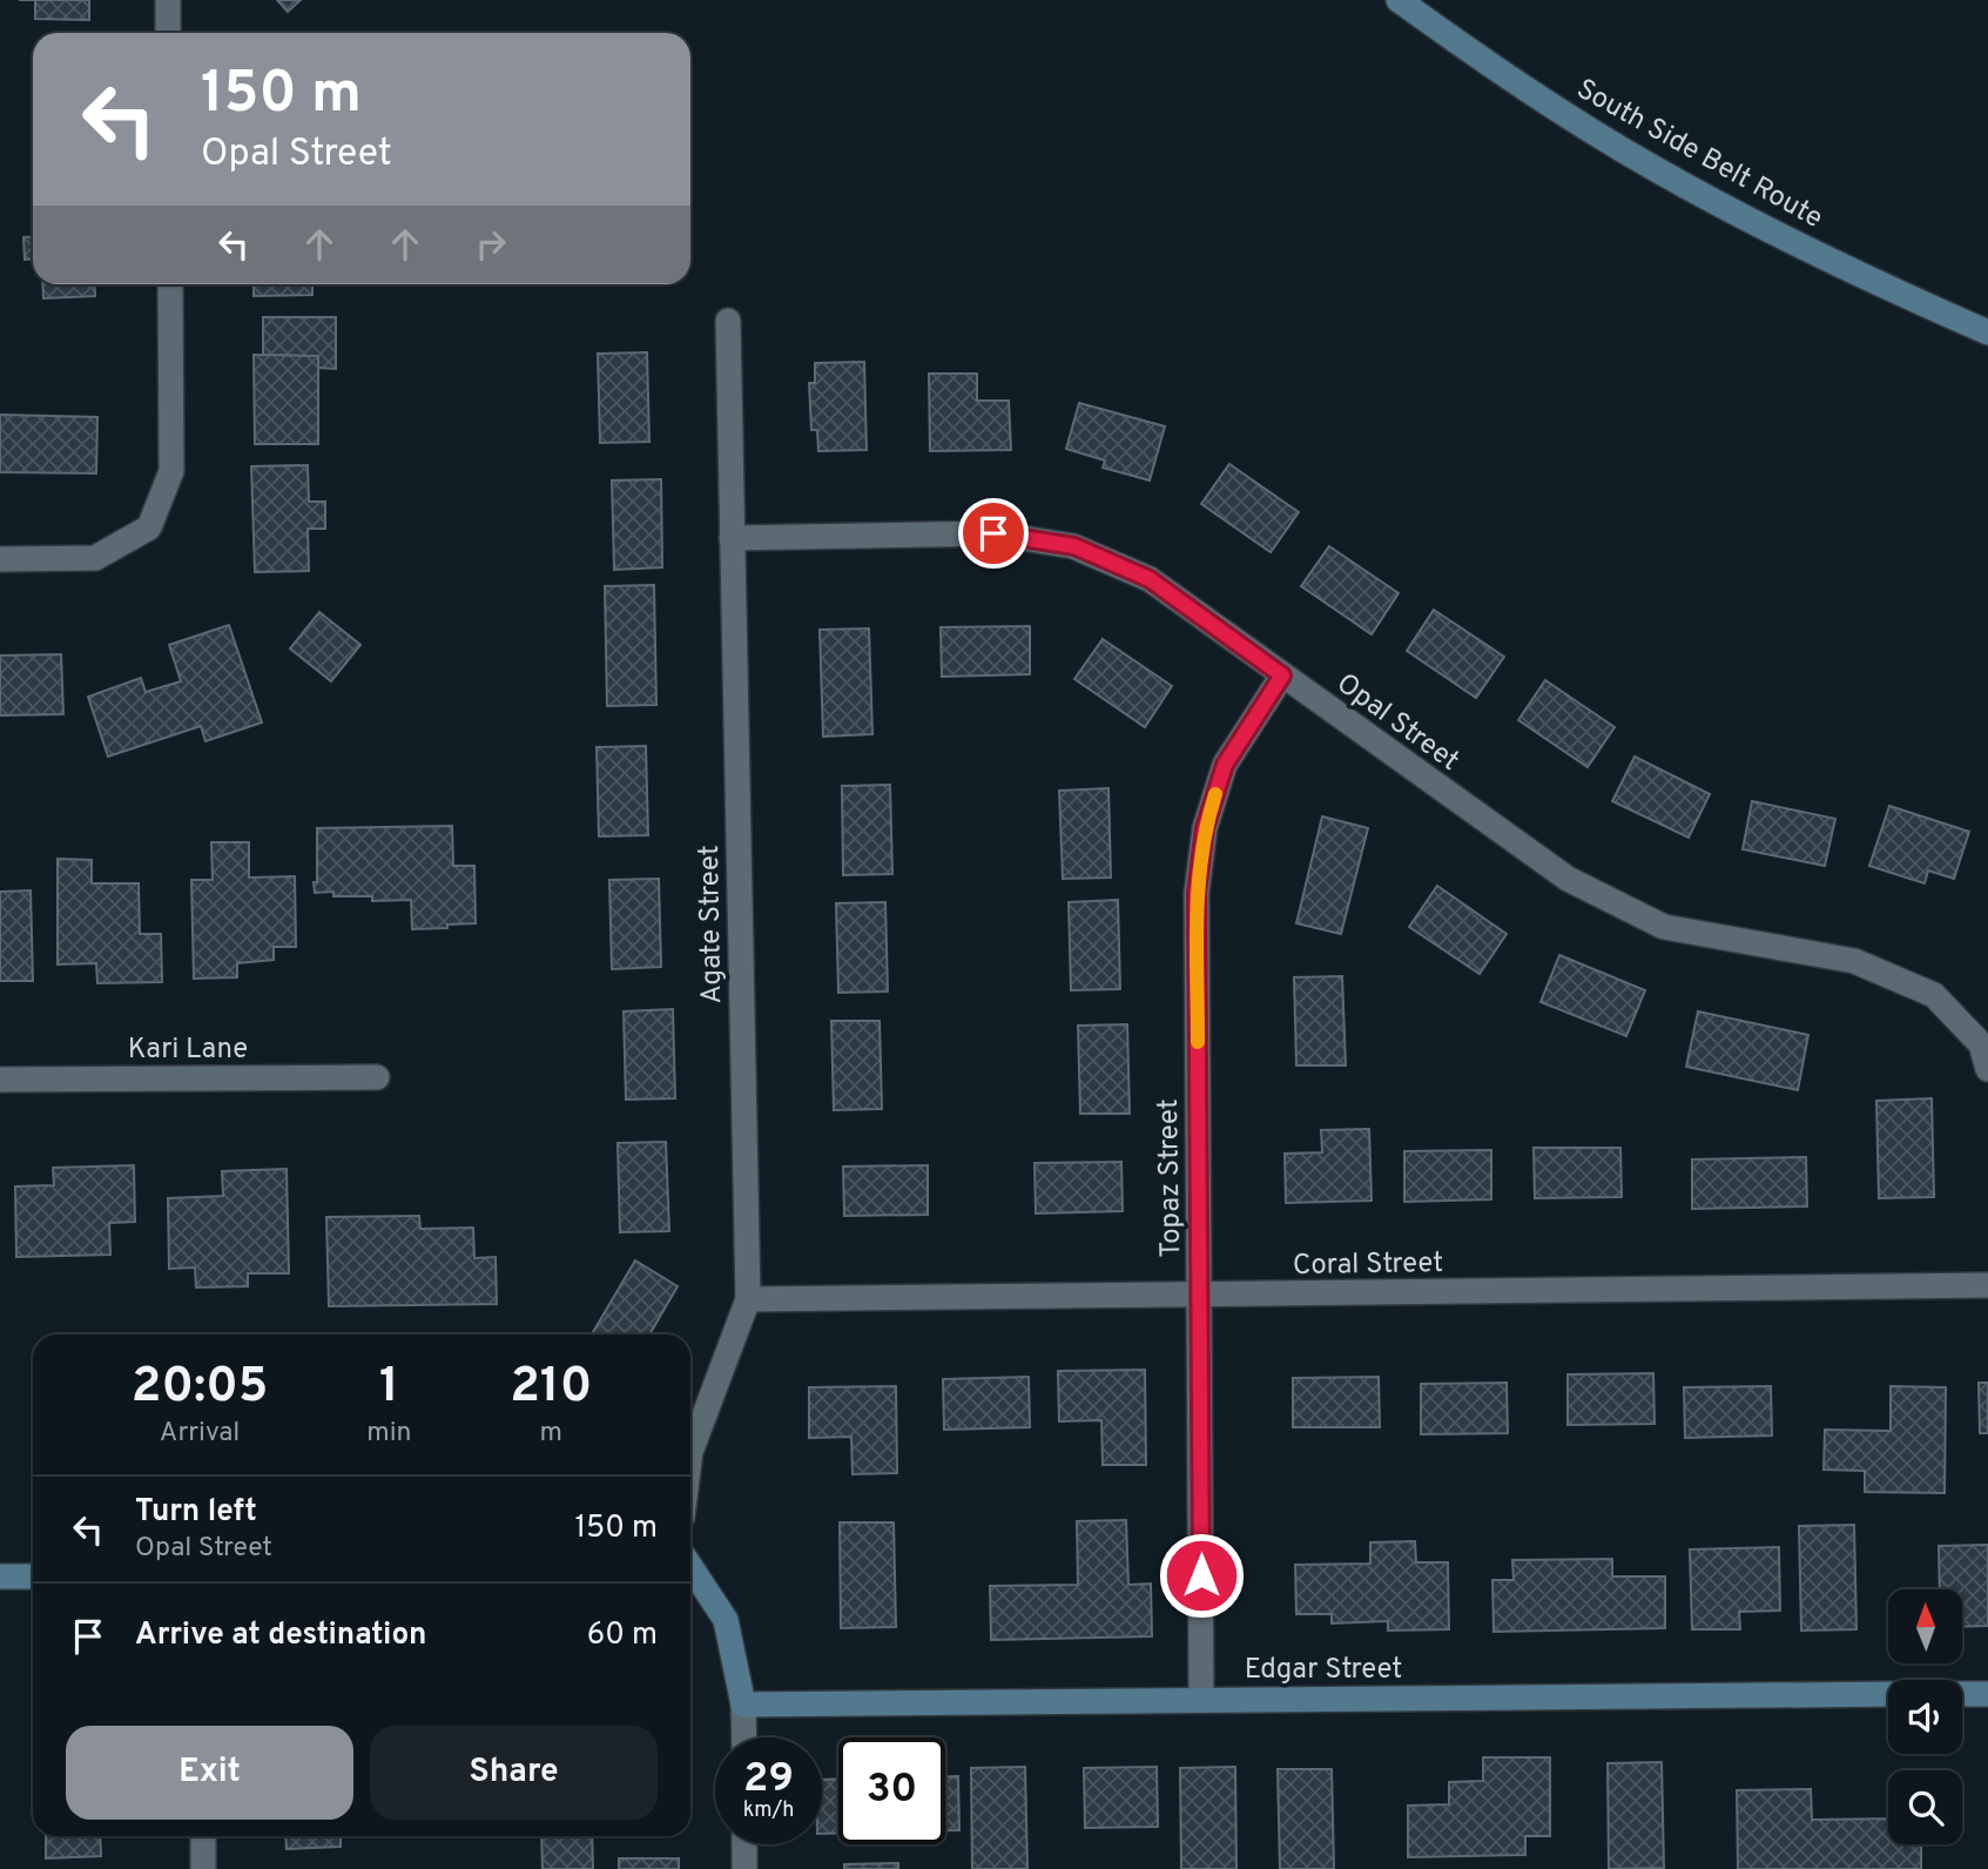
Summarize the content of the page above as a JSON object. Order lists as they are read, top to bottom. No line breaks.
{"streets":{"street":["South Side Belt Route","Opal Street","Agate Street","Kari Lane","Topaz Street","Coral Street","Edgar Street"]},"crossings":[["Opal Street","Agate Street"],["Opal Street","Topaz Street"],["Agate Street","Coral Street"],["Topaz Street","Coral Street"],["Topaz Street","Edgar Street"]],"north":"top","page":{"turn":["150 m","Opal Street"],"eta":["20:05","Arrival","1","min","210","m"],"list":[{"name":"Turn left","note":"Opal Street","value":"150 m"},{"name":"Arrive at destination","value":"60 m"}],"buttons":["Exit","Share"],"speed":"29 km/h","limit":"30"}}
